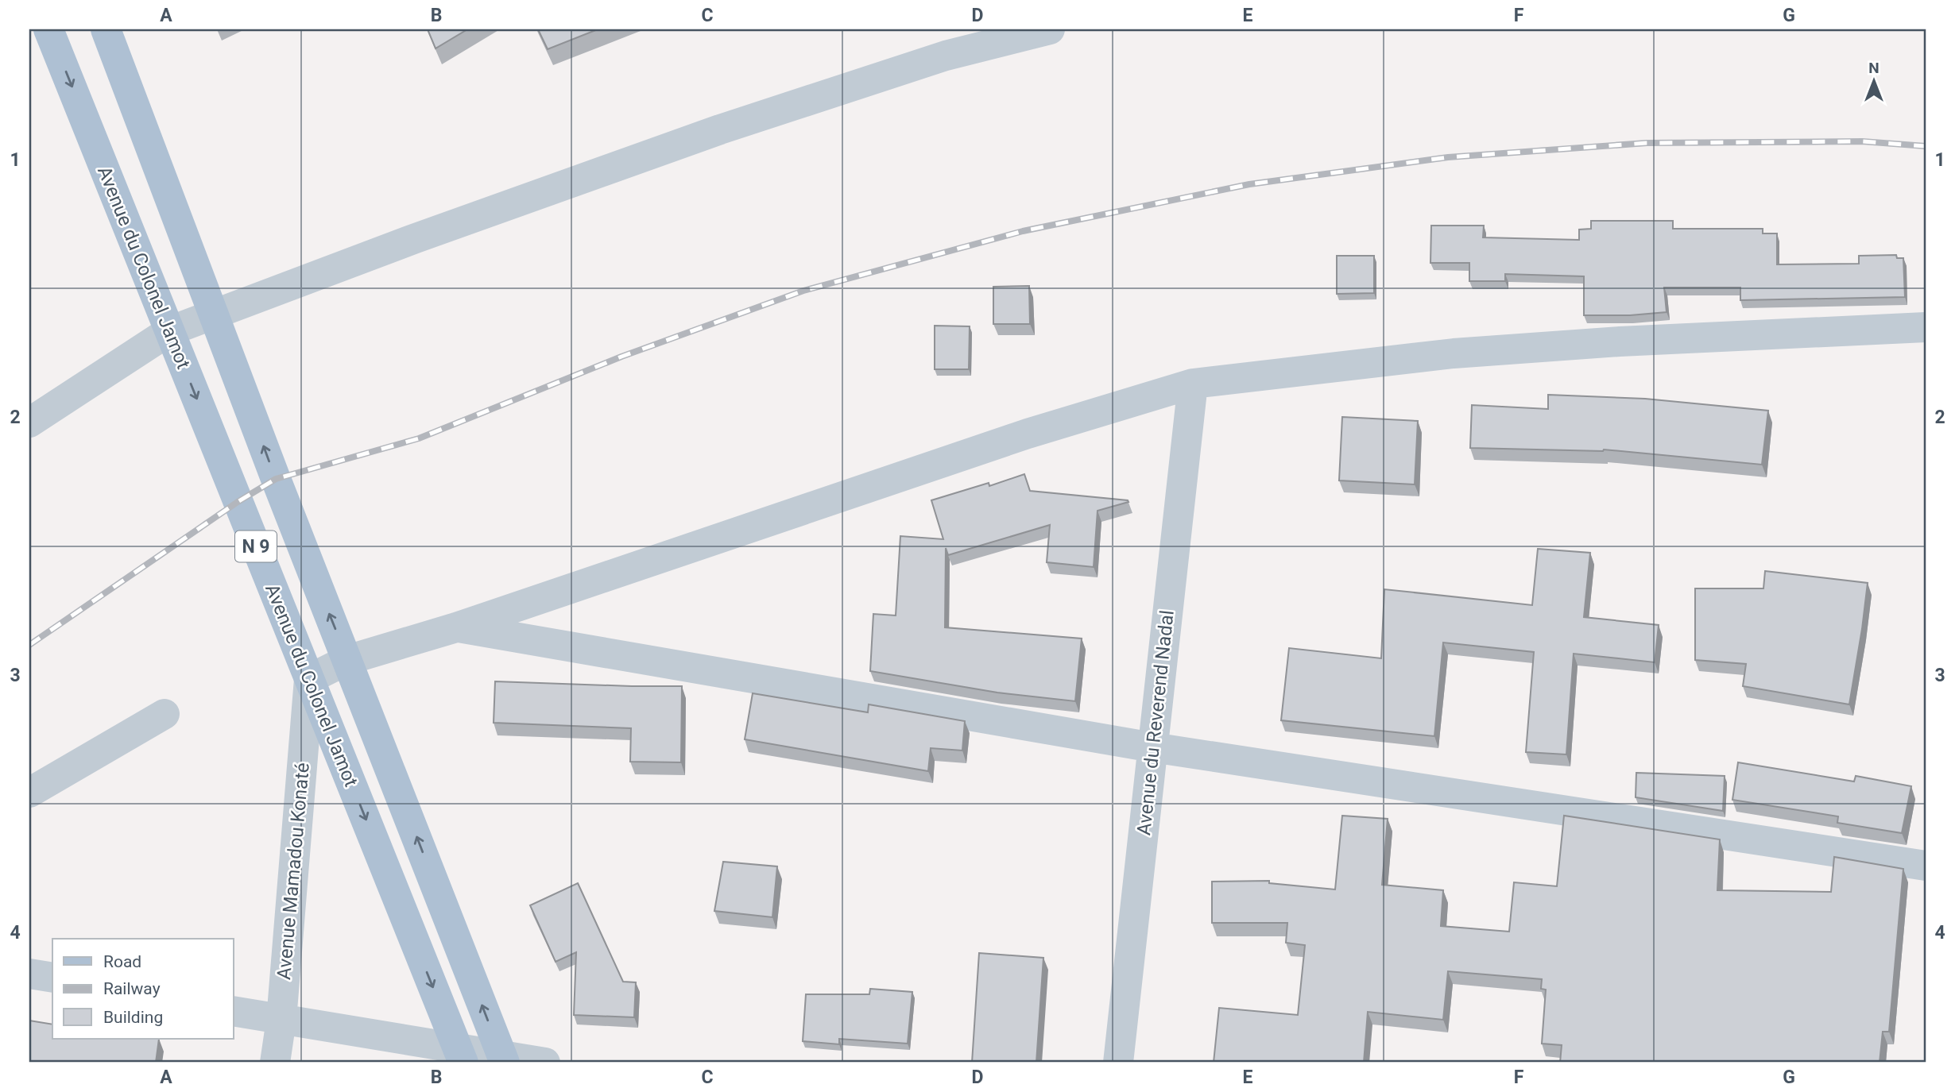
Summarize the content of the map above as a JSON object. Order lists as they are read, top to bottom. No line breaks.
{"streets":{"main road":["Avenue du Colonel Jamot","N 9"],"street":["Avenue du Reverend Nadal","Avenue Mamadou Konaté"]},"crossings":[["Avenue du Colonel Jamot","Avenue Mamadou Konaté"]],"legend":["Road","Railway","Building"],"north":"top","grid":{"columns":["A","B","C","D","E","F","G"],"rows":["1","2","3","4"]}}
